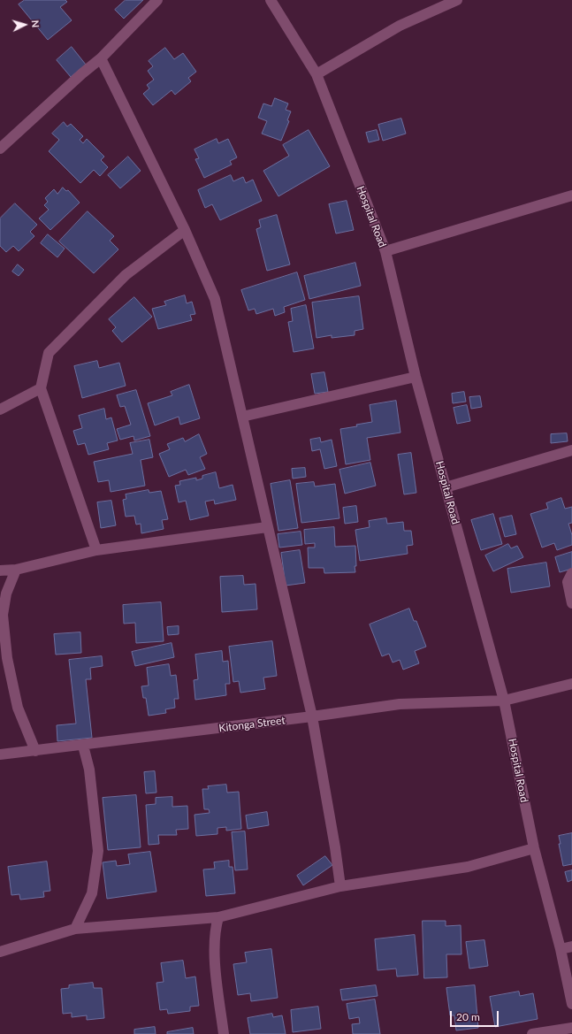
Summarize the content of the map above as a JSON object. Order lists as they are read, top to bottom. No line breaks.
{"streets":{"street":["Hospital Road","Kitonga Street"]},"crossings":[["Hospital Road","Kitonga Street"]],"scale_bar":"20 m","north":"right"}
